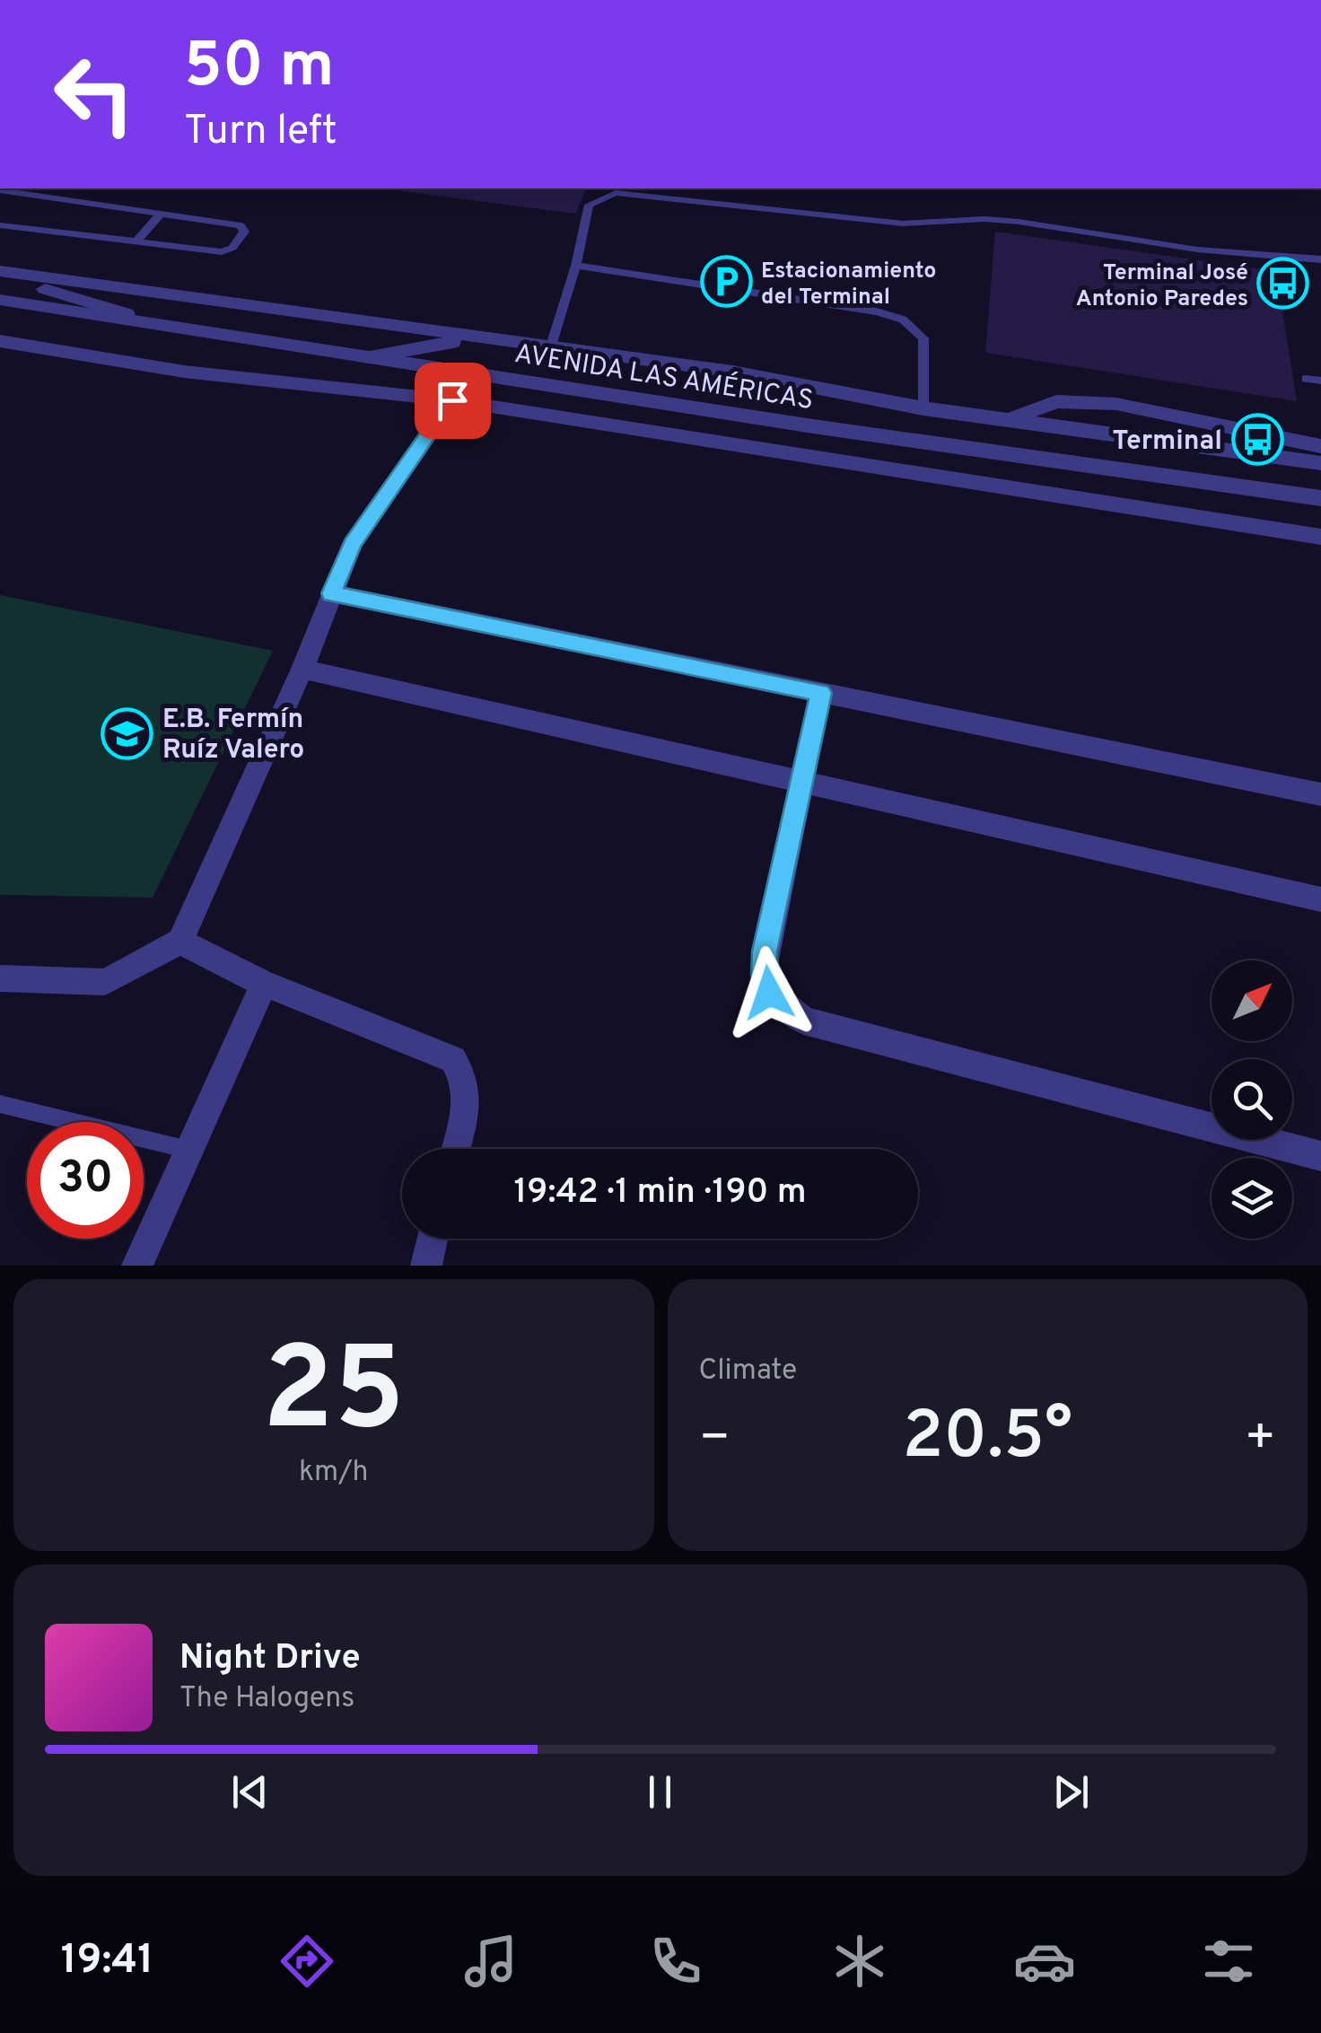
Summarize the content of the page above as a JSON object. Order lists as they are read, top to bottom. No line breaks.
{"streets":{"street":["AVENIDA LAS AMÉRICAS"]},"places":{"parking":["Estacionamiento del Terminal"],"bus stop":["Terminal José Antonio Paredes","Terminal"],"school or university":["E.B. Fermín Ruíz Valero"]},"north":"top right","page":{"turn":["50 m","Turn left"],"limit":"30","trip":"19:42 · 1 min · 190 m","tile":[["25","km/h"],"Climate"],"heat":["−","20.5°","+"],"song":["Night Drive","The Halogens"],"tabs":"19:41"}}
